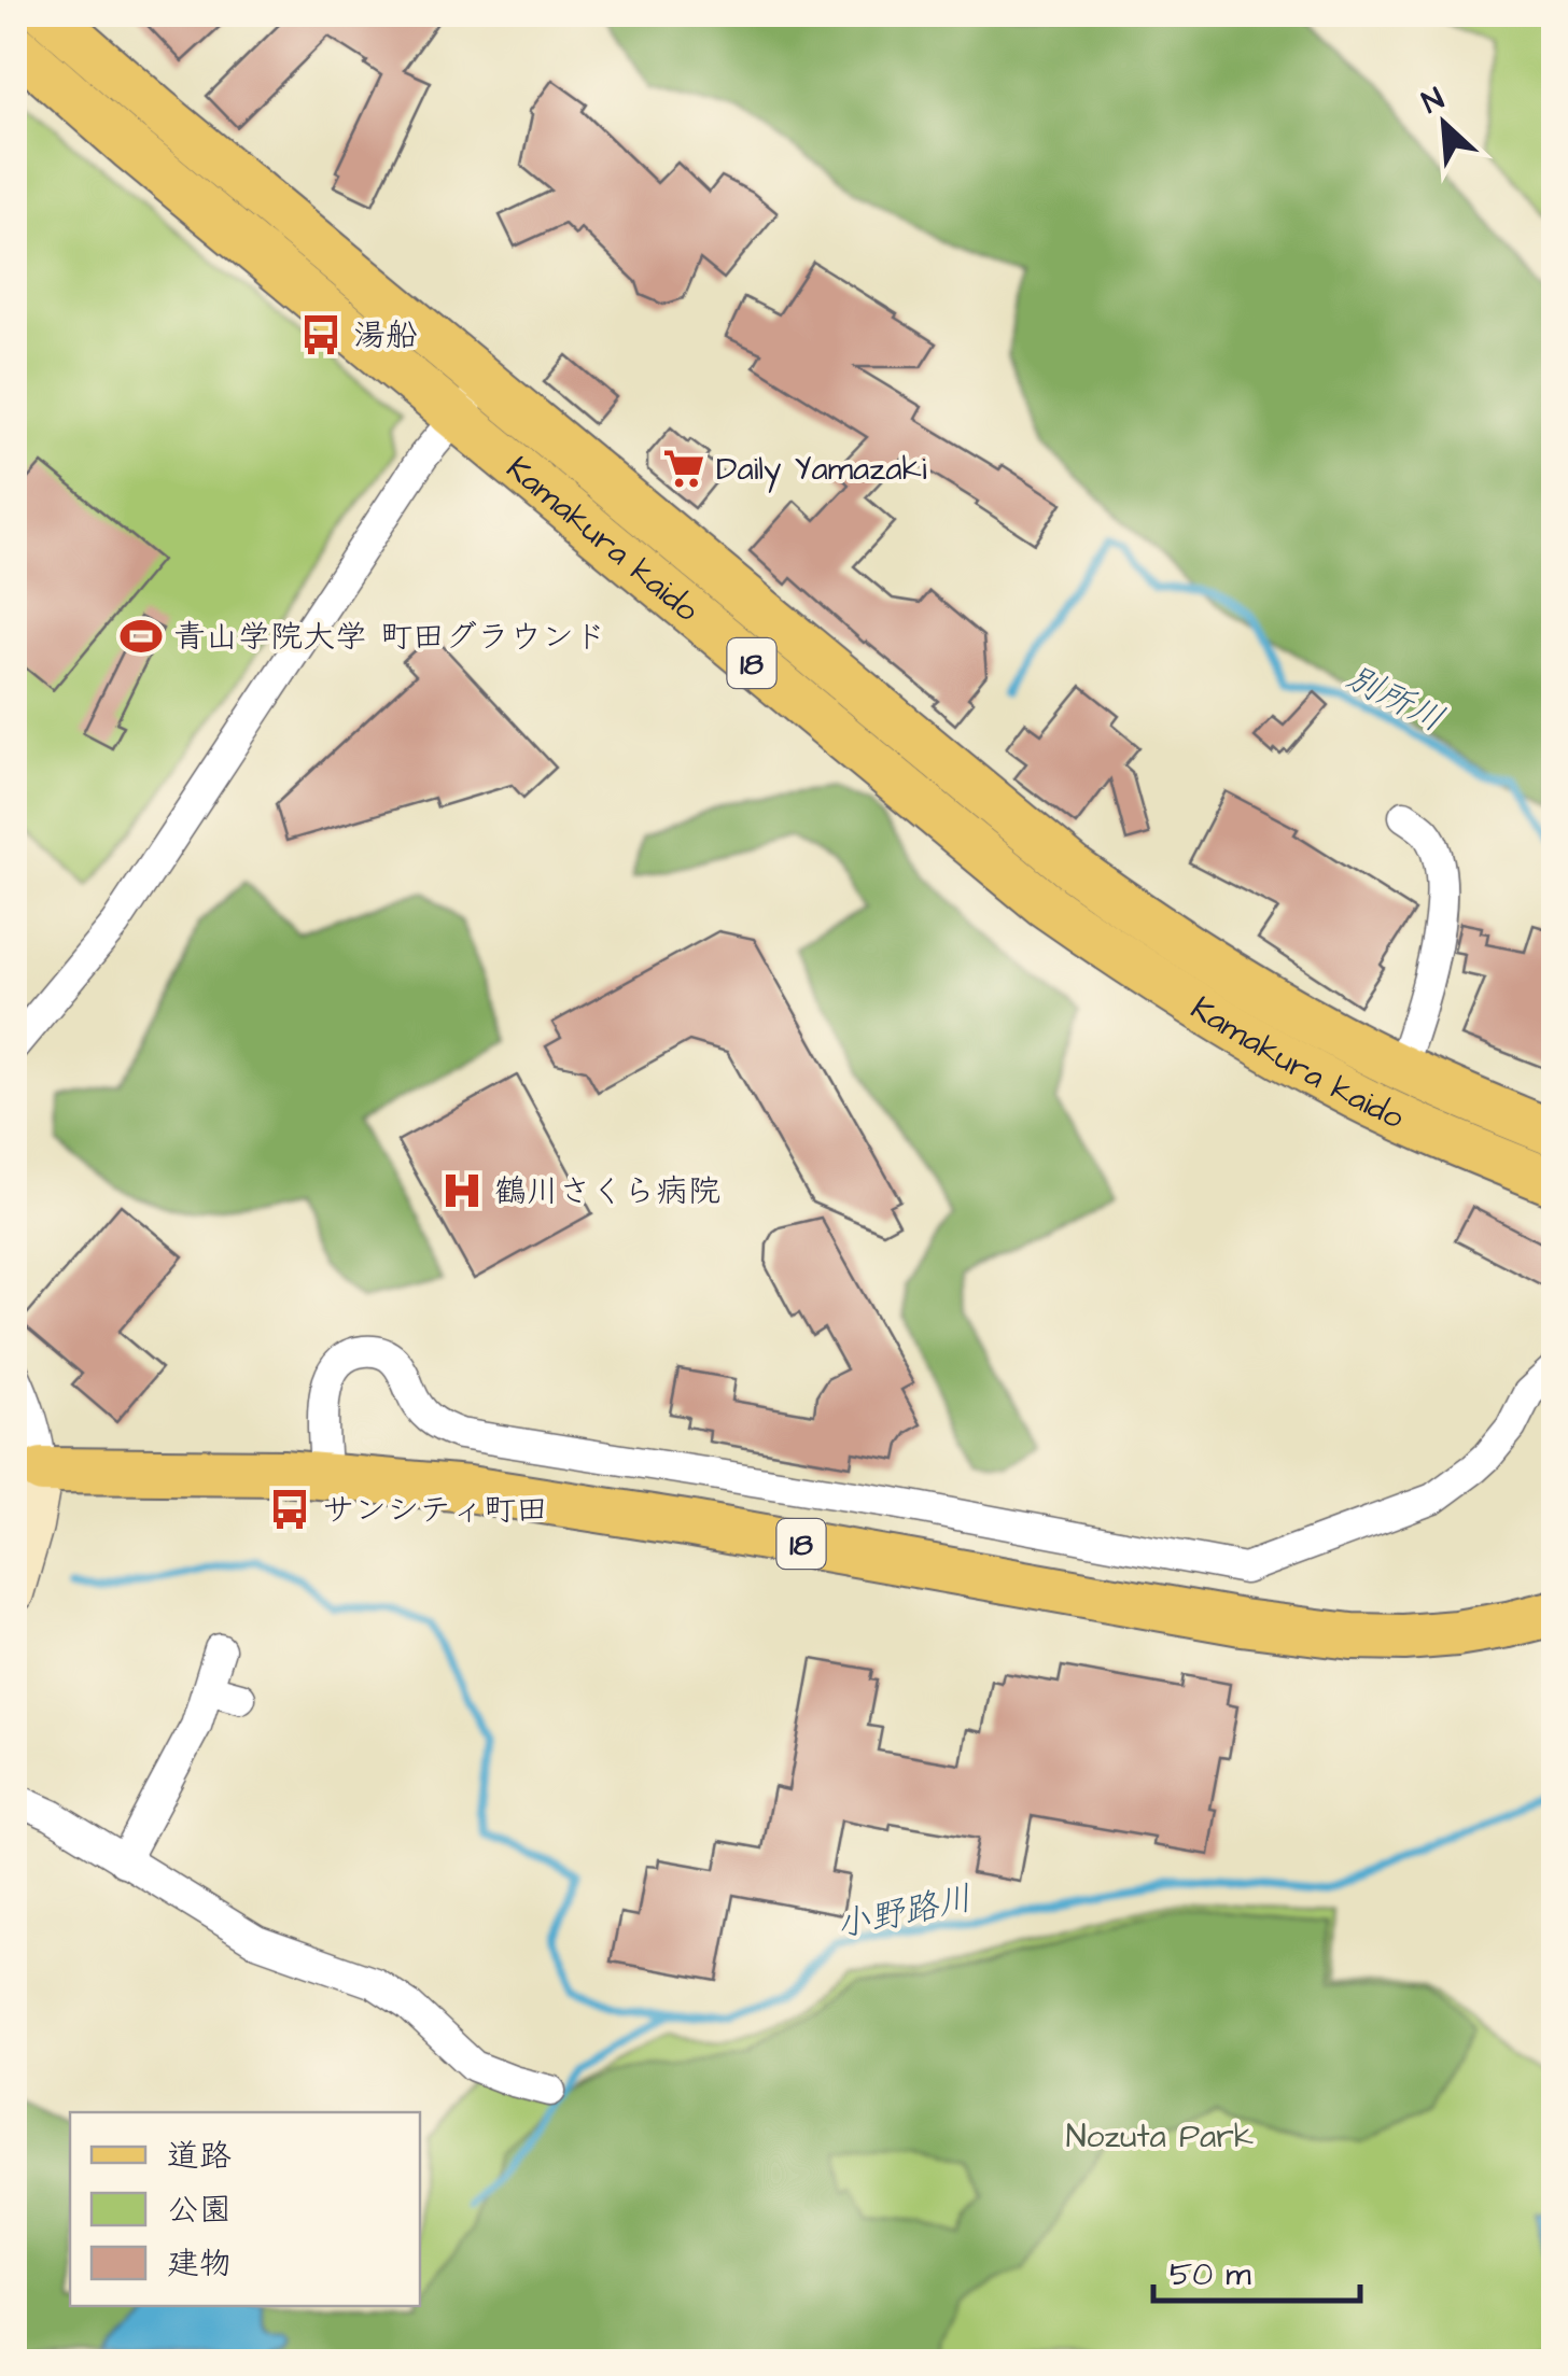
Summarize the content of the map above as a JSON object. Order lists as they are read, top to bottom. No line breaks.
{"streets":{"main road":["Kamakura kaido","18"]},"water":["別所川","小野路川"],"parks":["Nozuta Park"],"places":{"bus stop":["湯船","サンシティ町田"],"supermarket":["Daily Yamazaki"],"sports":["青山学院大学 町田グラウンド"],"hospital":["鶴川さくら病院"]},"legend":["道路","公園","建物"],"scale_bar":"50 m","north":"top left"}
